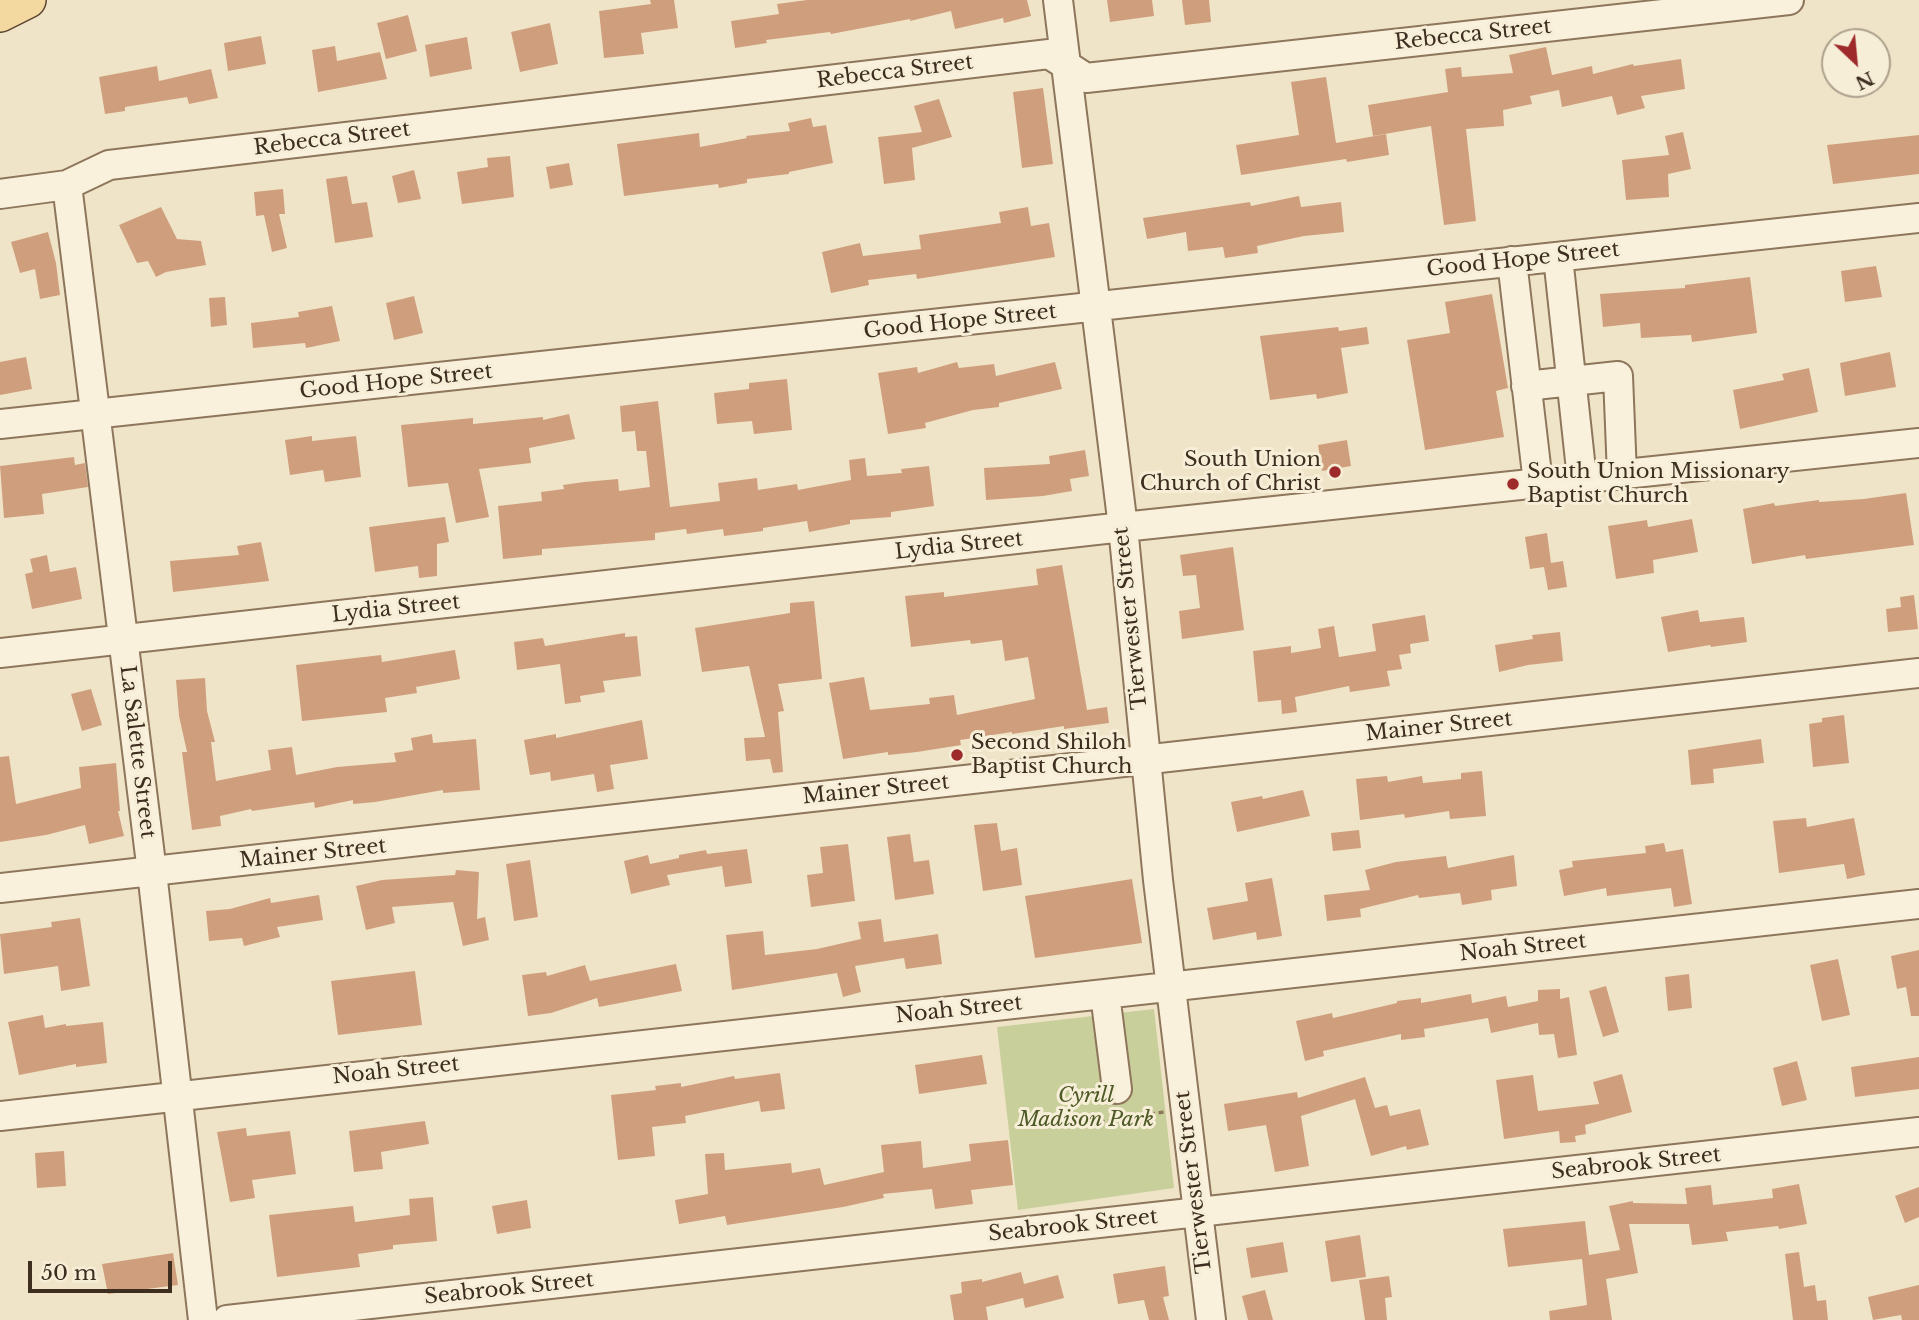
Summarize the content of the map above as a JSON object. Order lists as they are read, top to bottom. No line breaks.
{"streets":{"street":["Rebecca Street","Good Hope Street","Lydia Street","Tierwester Street","Mainer Street","La Salette Street","Noah Street","Seabrook Street"]},"crossings":[["Rebecca Street","Tierwester Street"],["Rebecca Street","La Salette Street"],["Good Hope Street","Tierwester Street"],["Good Hope Street","La Salette Street"],["Lydia Street","Tierwester Street"],["Lydia Street","La Salette Street"],["Tierwester Street","Mainer Street"],["Tierwester Street","Noah Street"],["Tierwester Street","Seabrook Street"],["Mainer Street","La Salette Street"],["La Salette Street","Noah Street"]],"parks":["Cyrill Madison Park"],"places":["South Union Church of Christ","South Union Missionary Baptist Church","Second Shiloh Baptist Church"],"scale_bar":"50 m","north":"bottom right"}
